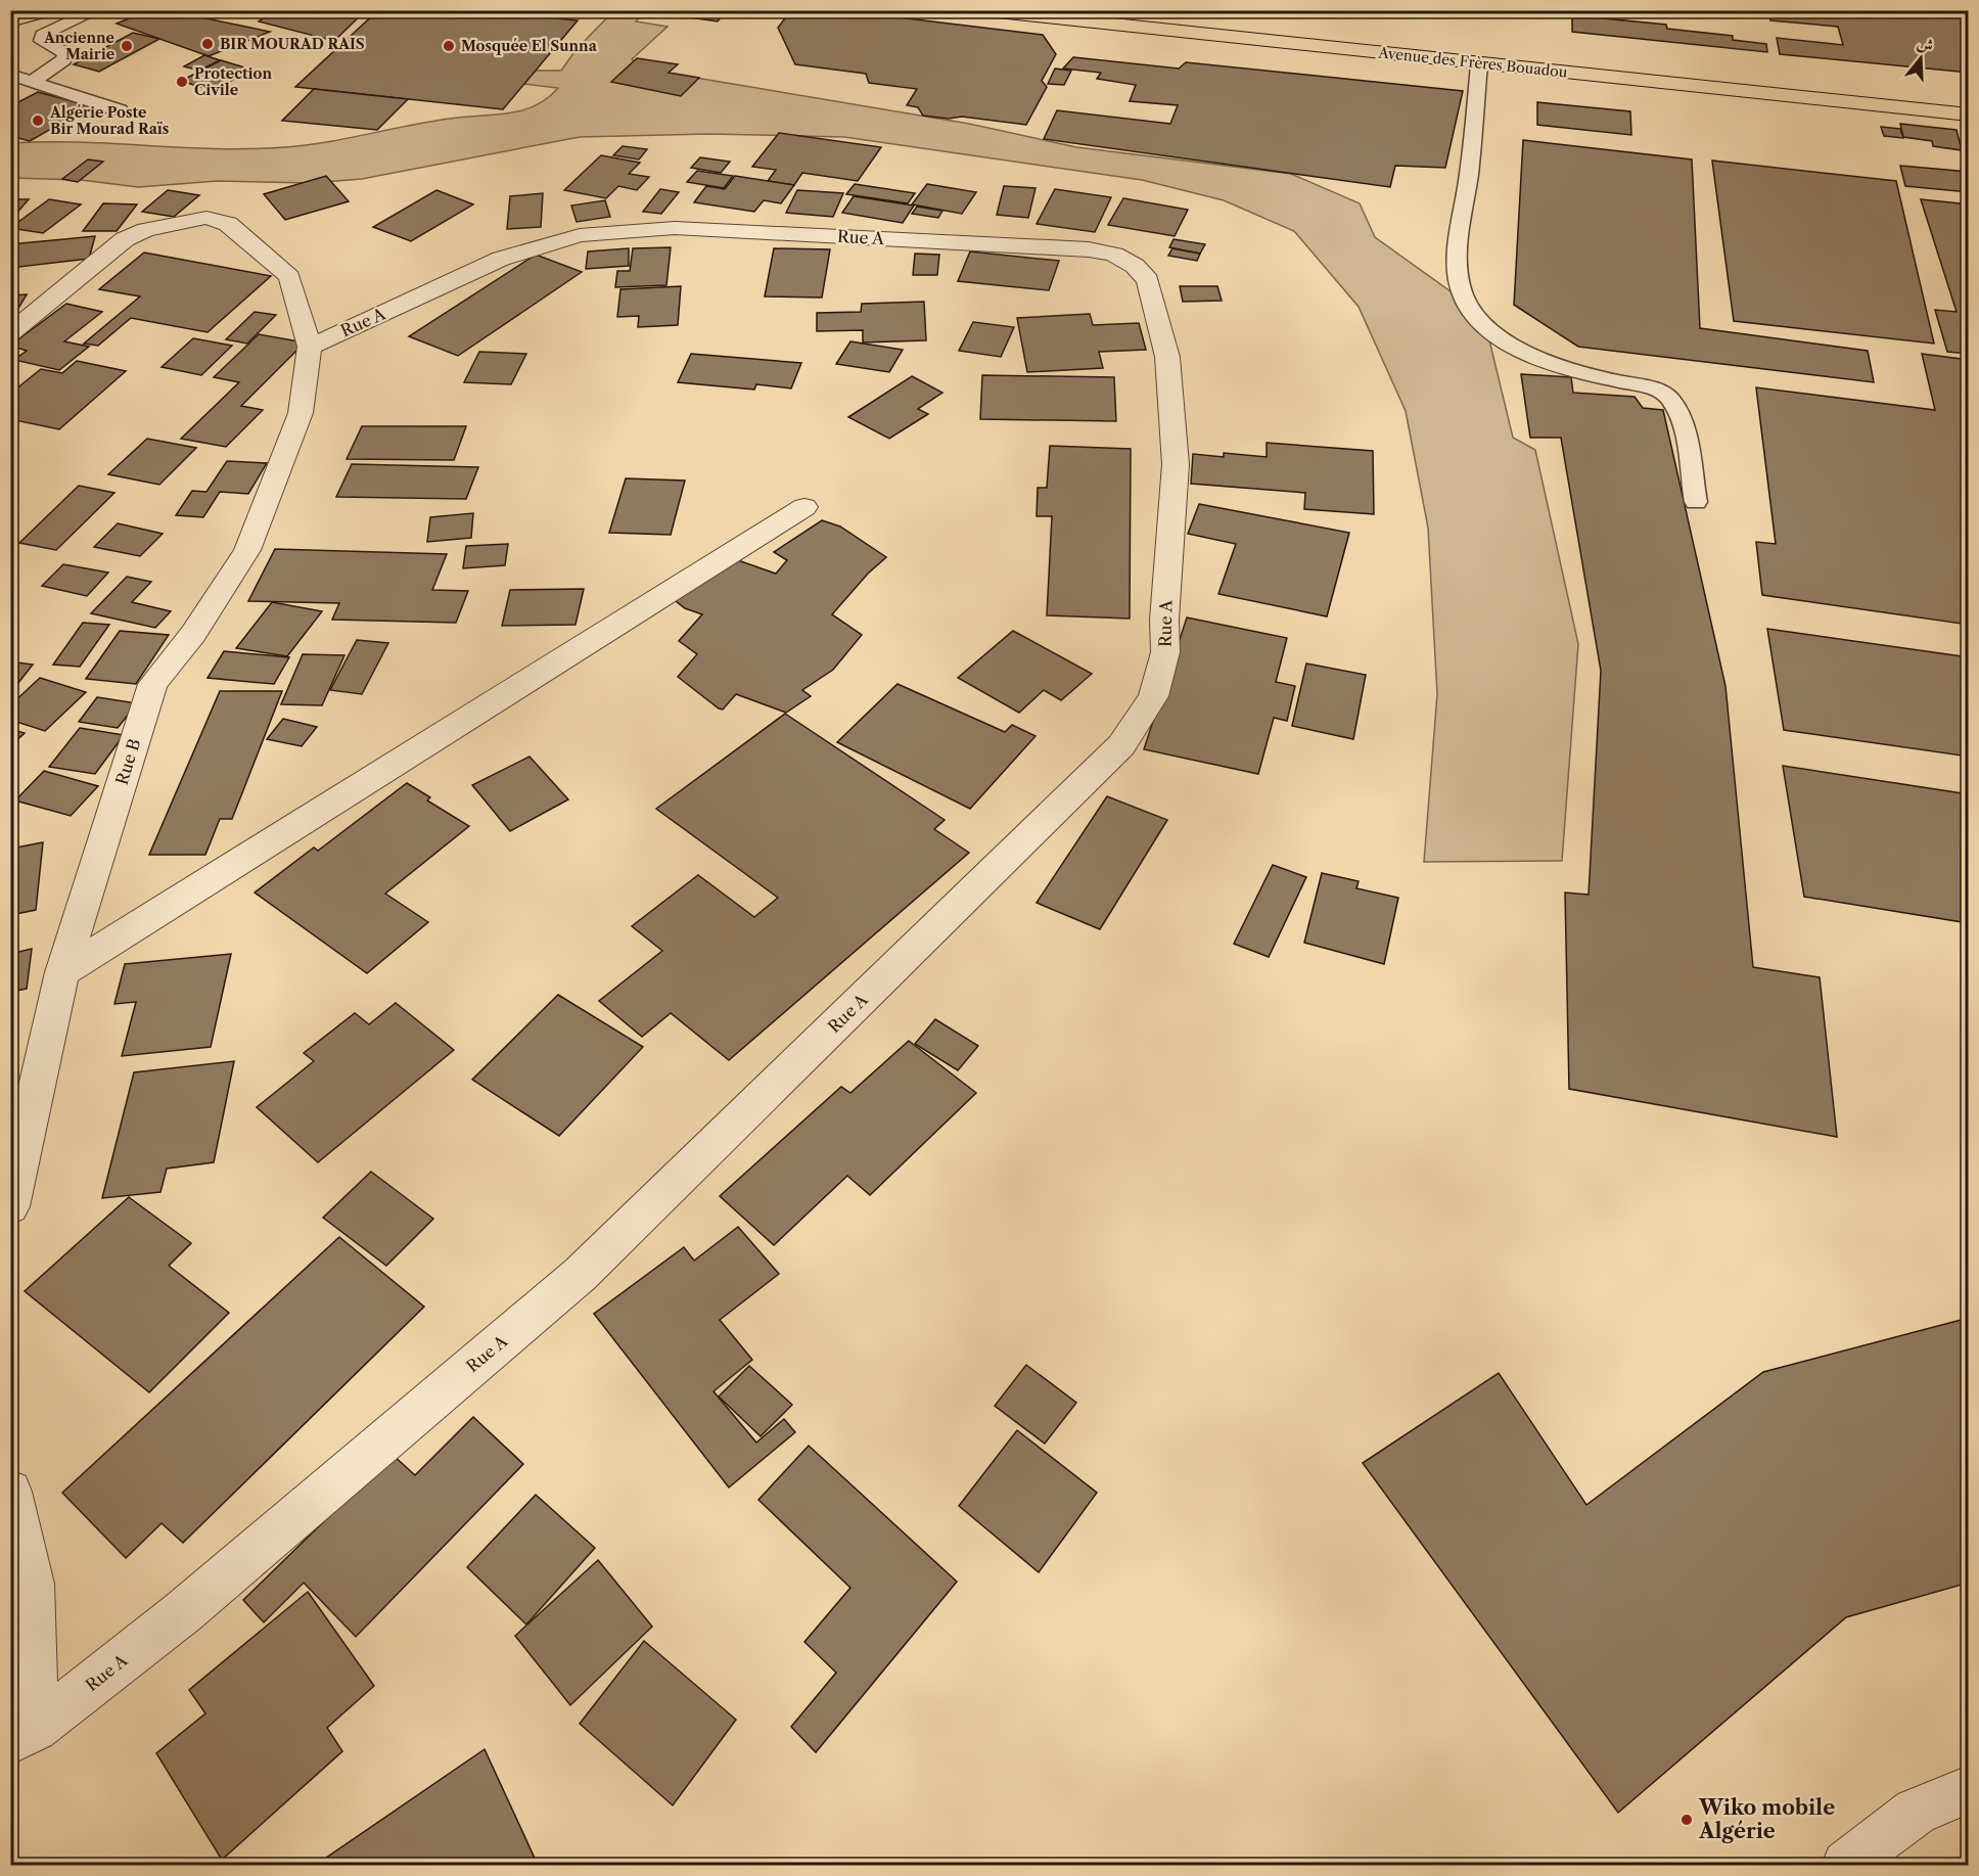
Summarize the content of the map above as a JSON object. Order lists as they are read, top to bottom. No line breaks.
{"streets":{"main road":["Avenue des Frères Bouadou"],"street":["Rue A","Rue B"]},"crossings":[["Rue A","Rue B"]],"places":["BIR MOURAD RAIS","Ancienne Mairie","Mosquée El Sunna","Protection Civile","Algérie Poste Bir Mourad Raïs","Wiko mobile Algérie"],"north":"top"}
